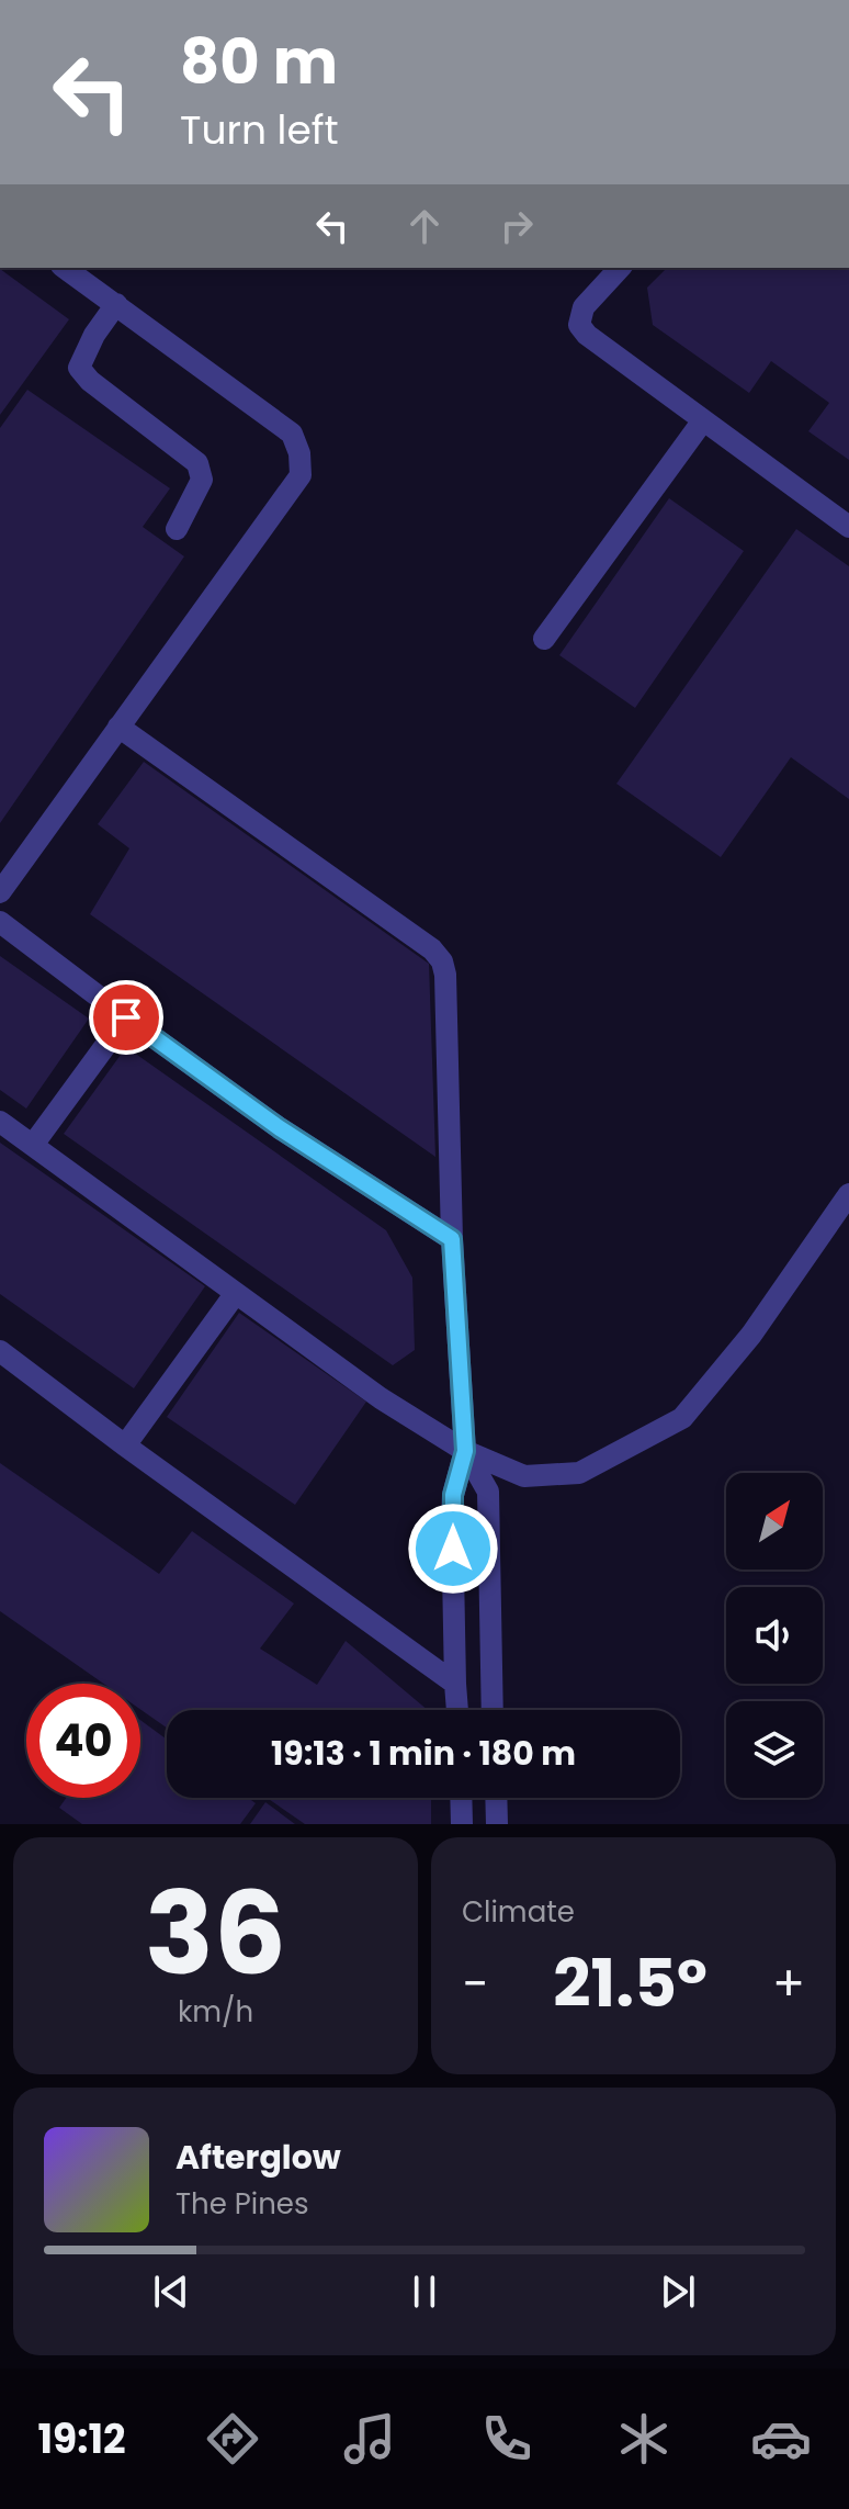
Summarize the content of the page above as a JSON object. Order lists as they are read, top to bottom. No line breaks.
{"north":"top right","page":{"turn":["80 m","Turn left"],"limit":"40","trip":"19:13 · 1 min · 180 m","tile":[["36","km/h"],"Climate"],"heat":["−","21.5°","+"],"song":["Afterglow","The Pines"],"tabs":"19:12"}}
